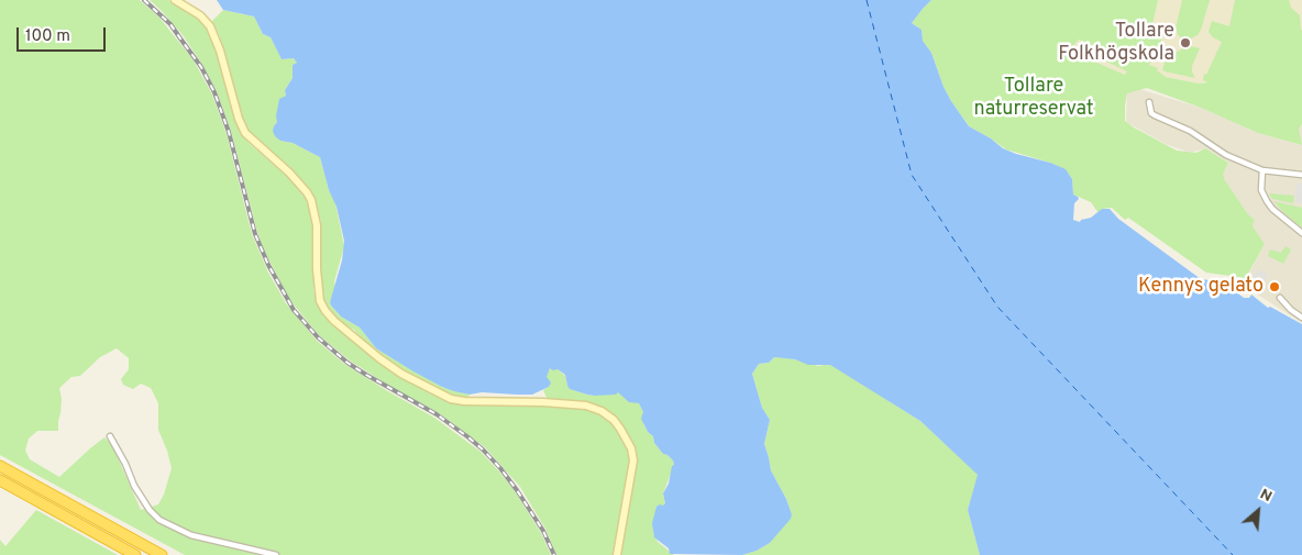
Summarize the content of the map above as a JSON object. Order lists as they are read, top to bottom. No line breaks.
{"parks":["Tollare naturreservat"],"places":["Tollare Folkhögskola","Kennys gelato"],"scale_bar":"100 m","north":"top right"}
